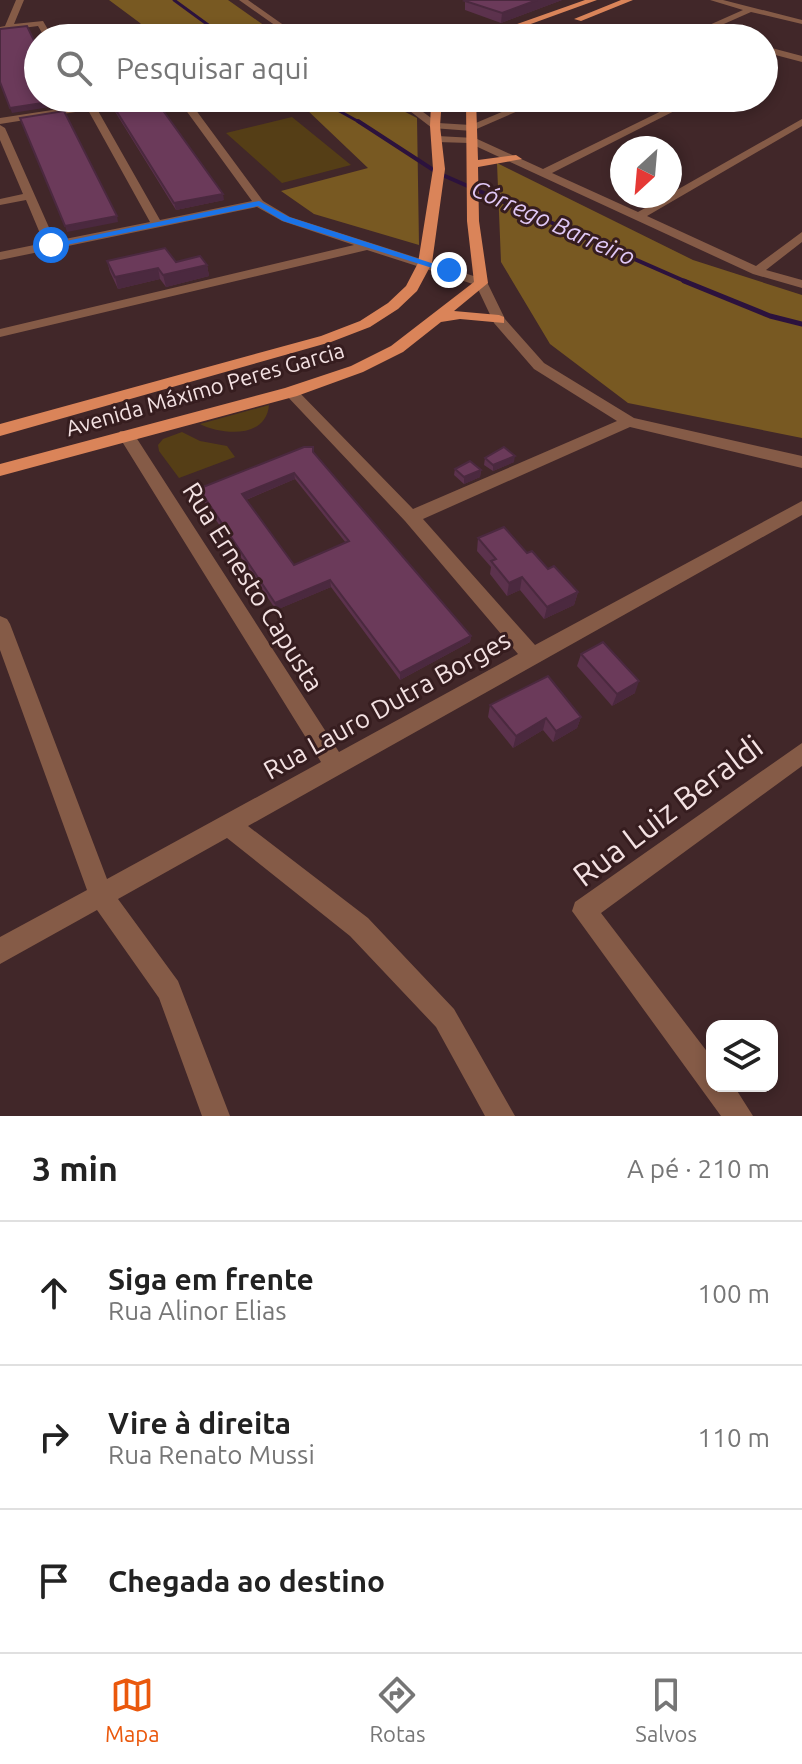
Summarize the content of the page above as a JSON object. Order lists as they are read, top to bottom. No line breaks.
{"streets":{"main road":["Avenida Máximo Peres Garcia"],"street":["Rua Ernesto Capusta","Rua Lauro Dutra Borges","Rua Luiz Beraldi"]},"crossings":[["Avenida Máximo Peres Garcia","Rua Ernesto Capusta"],["Rua Ernesto Capusta","Rua Lauro Dutra Borges"]],"water":["Córrego Barreiro"],"north":"bottom left","page":{"search":"Pesquisar aqui","heading":["3 min","A pé · 210 m"],"list":[["Siga em frente","Rua Alinor Elias","100 m"],["Vire à direita","Rua Renato Mussi","110 m"],"Chegada ao destino"],"nav":["Mapa","Rotas","Salvos"]}}
